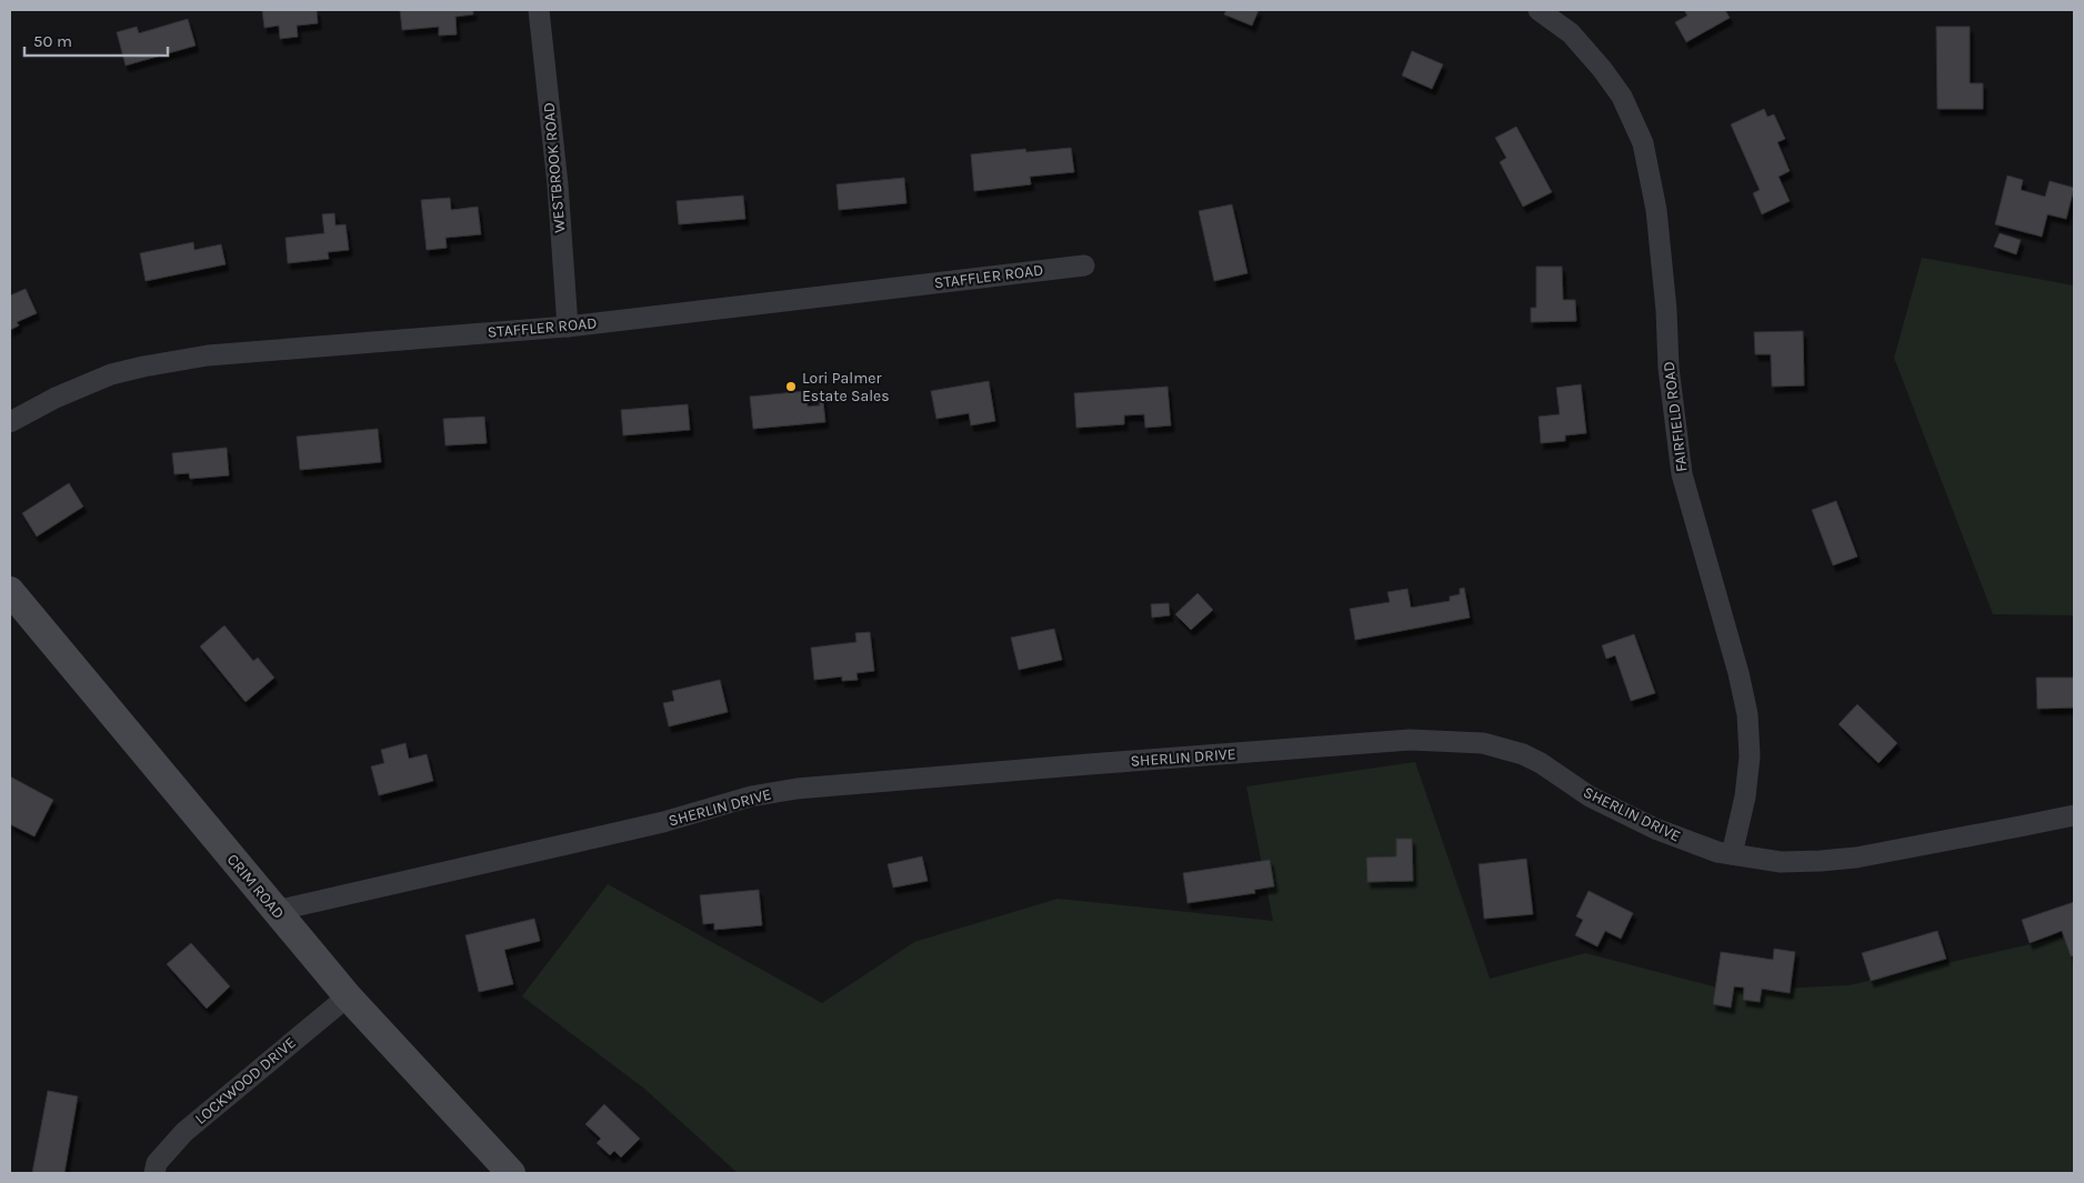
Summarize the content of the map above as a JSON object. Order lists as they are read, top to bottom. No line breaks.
{"streets":{"street":["WESTBROOK ROAD","STAFFLER ROAD","FAIRFIELD ROAD","SHERLIN DRIVE","CRIM ROAD","LOCKWOOD DRIVE"]},"crossings":[["WESTBROOK ROAD","STAFFLER ROAD"],["FAIRFIELD ROAD","SHERLIN DRIVE"],["SHERLIN DRIVE","CRIM ROAD"],["CRIM ROAD","LOCKWOOD DRIVE"]],"places":["Lori Palmer Estate Sales"],"scale_bar":"50 m"}
